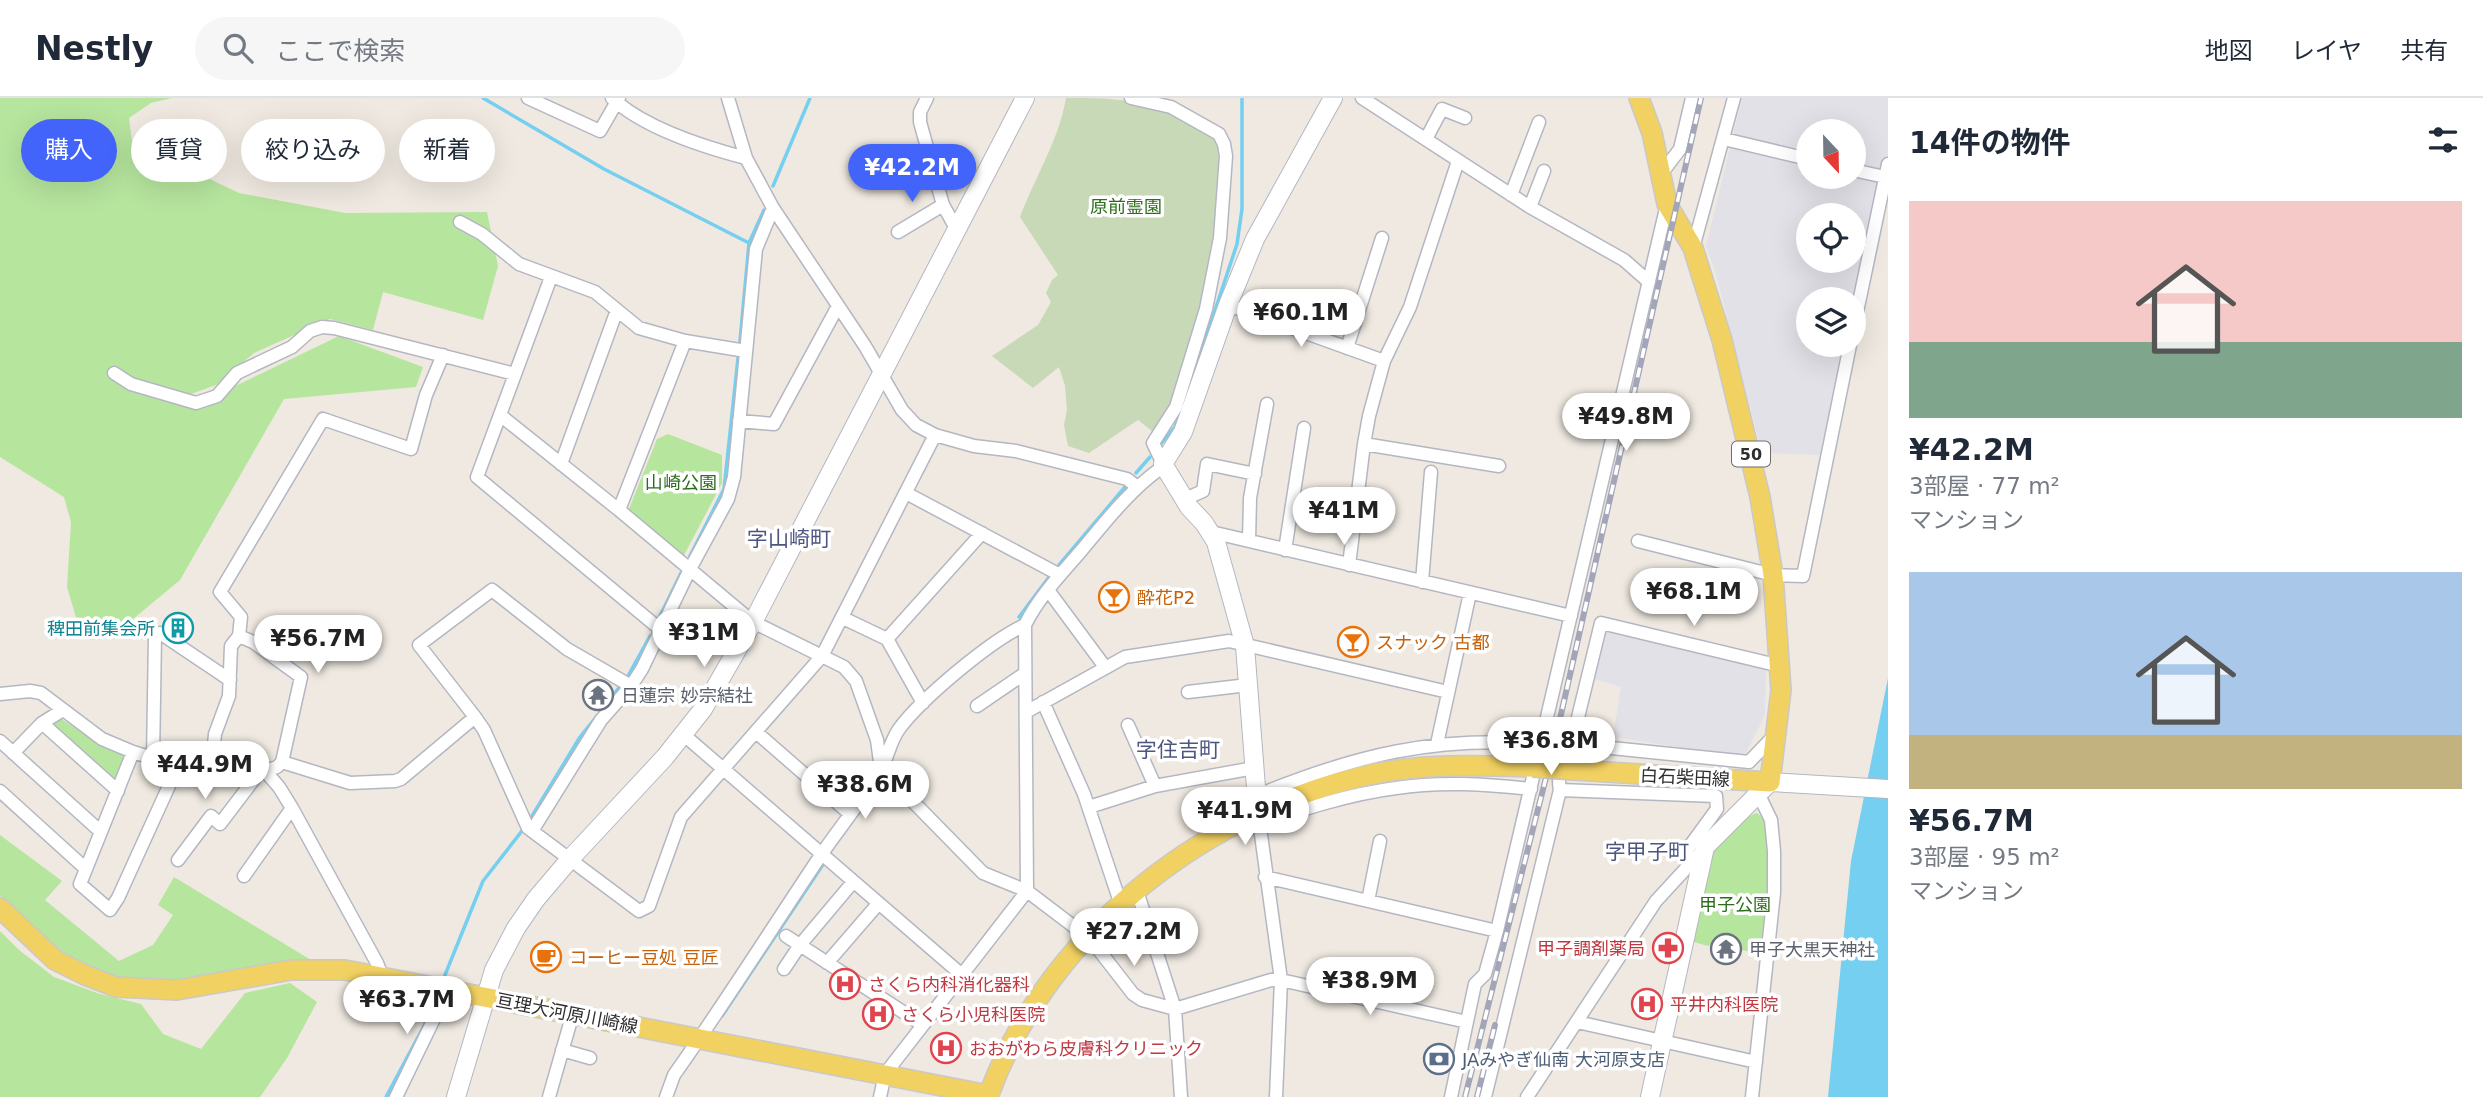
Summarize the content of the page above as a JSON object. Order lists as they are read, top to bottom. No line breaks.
{"streets":{"main road":["50","白石柴田線","亘理大河原川崎線"]},"crossings":[["50","白石柴田線"],["白石柴田線","亘理大河原川崎線"]],"districts":["字山崎町","字住吉町","字甲子町"],"parks":["原前霊園","山崎公園","甲子公園"],"places":{"bar":["酔花P2","スナック 古都"],"building":["稗田前集会所"],"temple":["日蓮宗 妙宗結社","甲子大黒天神社"],"pharmacy":["甲子調剤薬局"],"cafe":["コーヒー豆処 豆匠"],"hospital":["さくら内科消化器科","平井内科医院","さくら小児科医院","おおがわら皮膚科クリニック"],"bank":["JAみやぎ仙南 大河原支店"]},"north":"bottom","page":{"header":"Nestly","search":"ここで検索","nav":["地図","レイヤ","共有"],"heading":"14件の物件","chip":["購入","賃貸","絞り込み","新着"],"price":["¥42.2M","¥60.1M","¥49.8M","¥41M","¥68.1M","¥31M","¥56.7M","¥36.8M","¥44.9M","¥38.6M","¥41.9M","¥27.2M","¥38.9M","¥63.7M"],"list":[{"name":"¥42.2M","note":"3部屋 · 77 m² · マンション"},{"name":"¥56.7M","note":"3部屋 · 95 m² · マンション"}]}}
